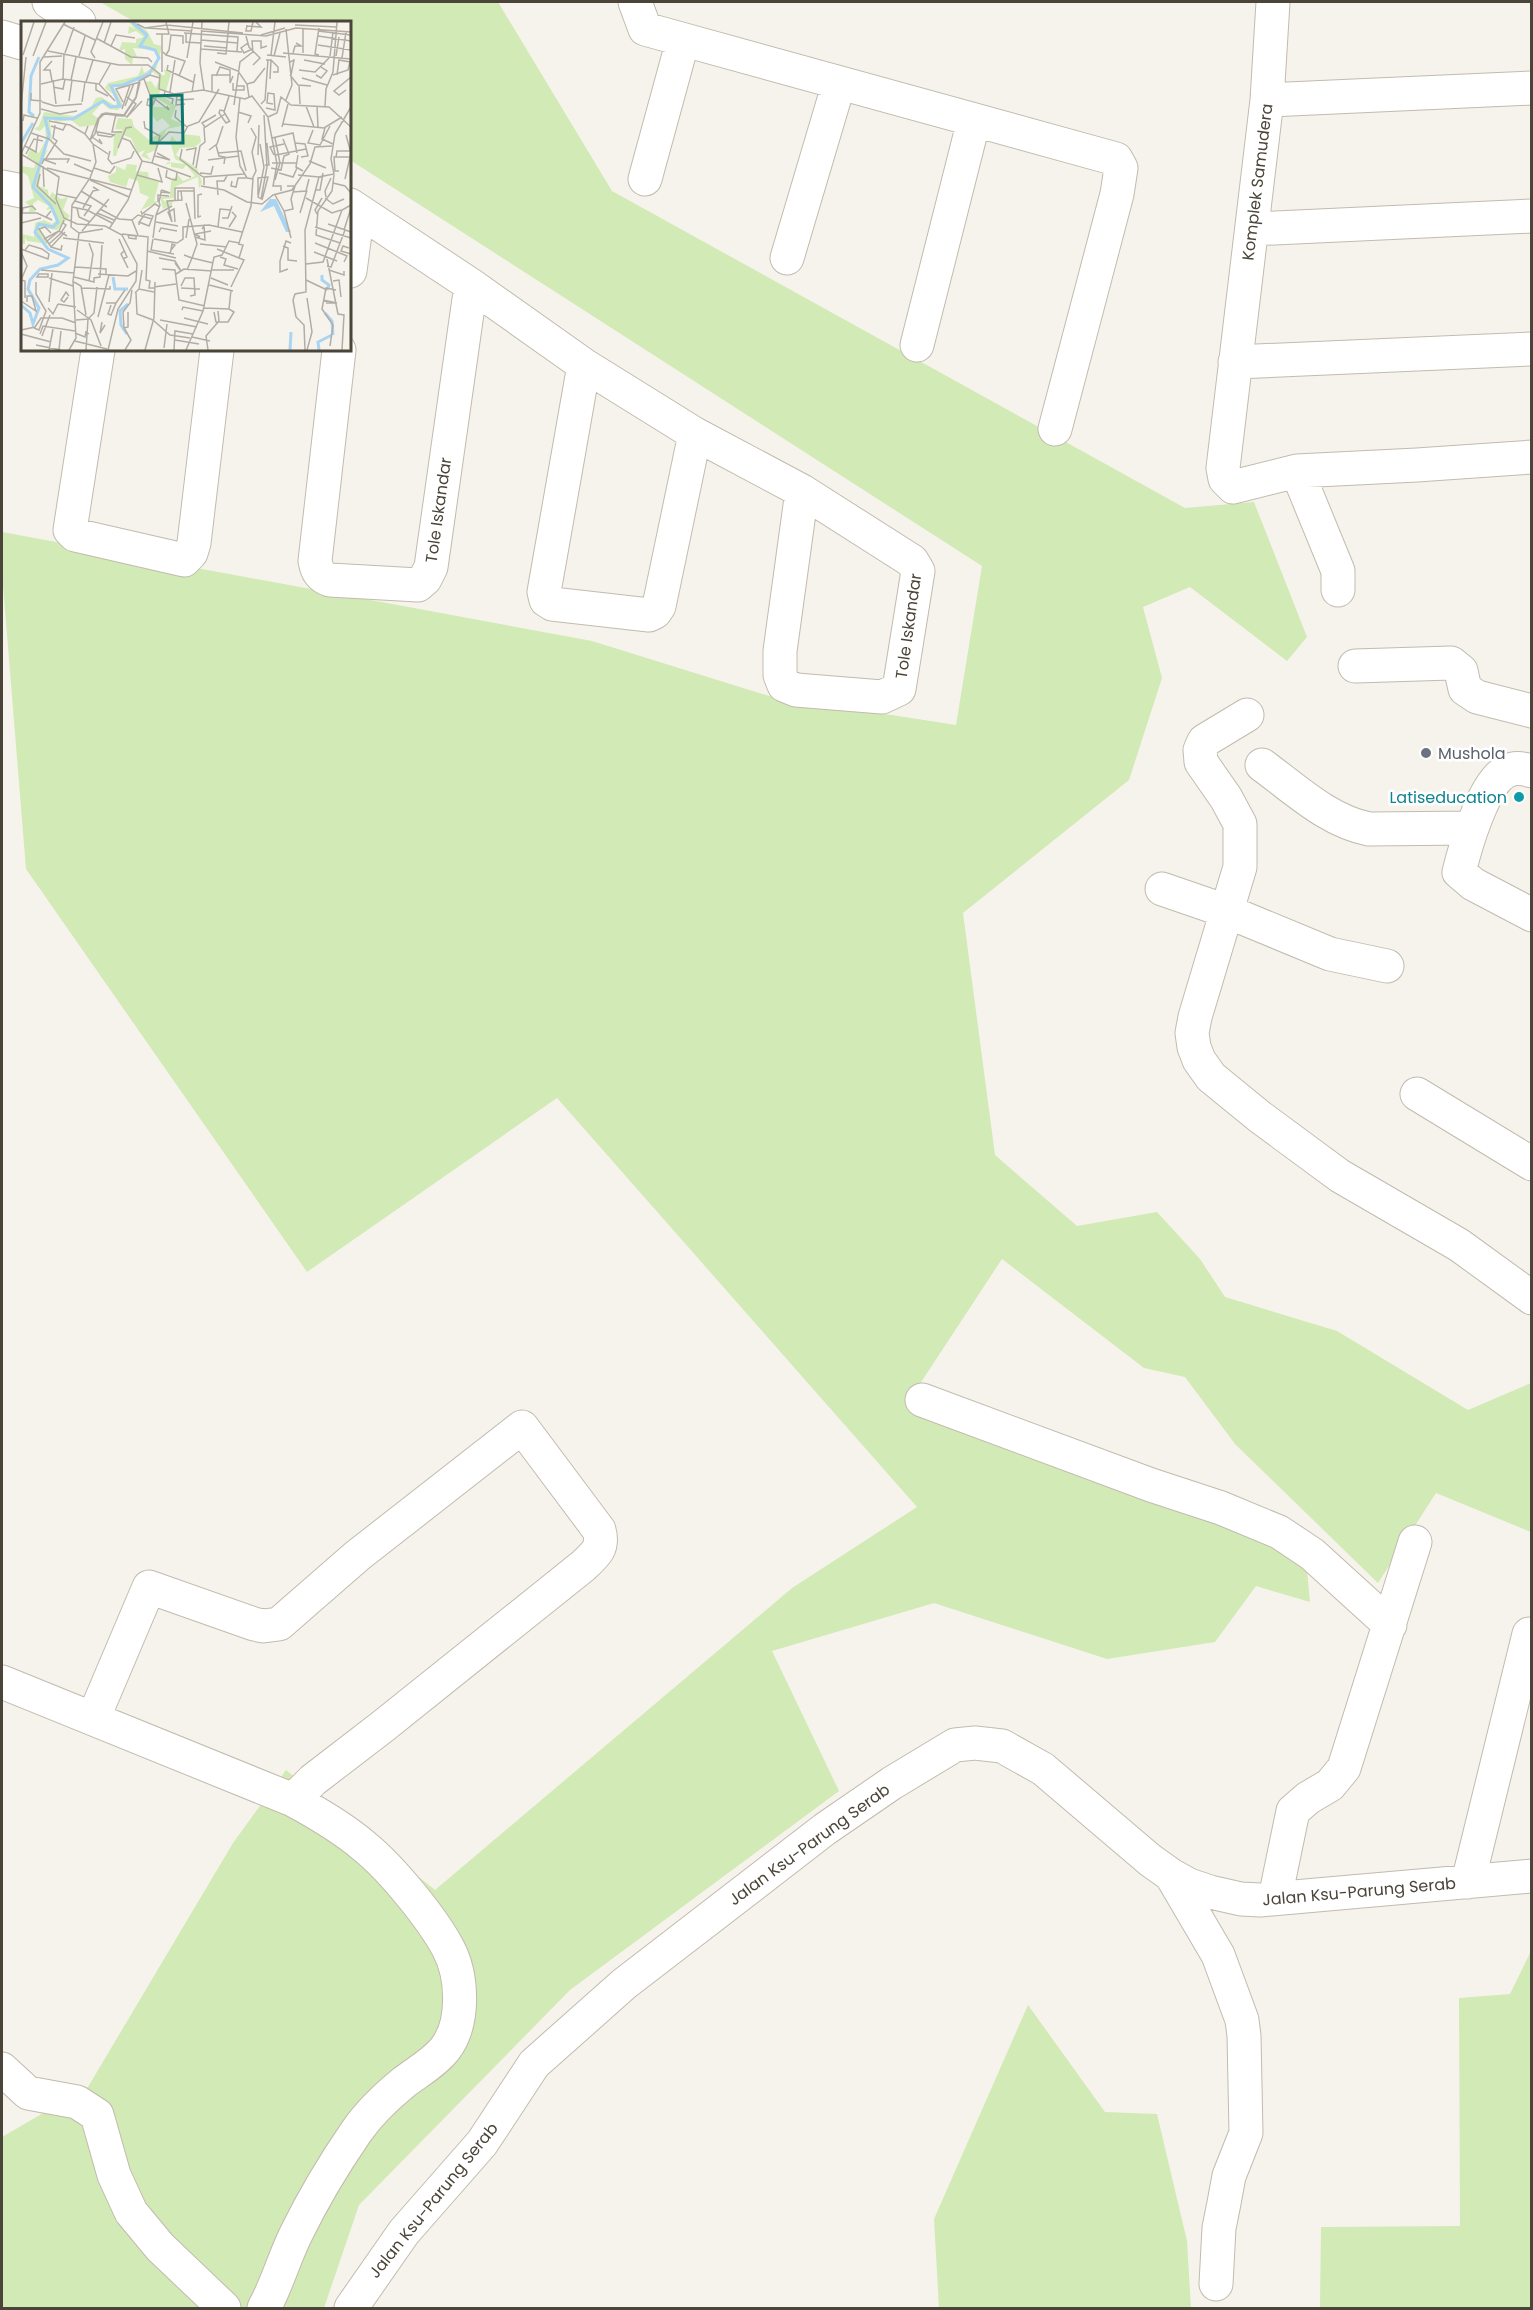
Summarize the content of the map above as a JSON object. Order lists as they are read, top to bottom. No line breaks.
{"streets":{"street":["Komplek Samudera","Tole Iskandar","Jalan Ksu-Parung Serab"]},"places":["Mushola","Latiseducation"]}
